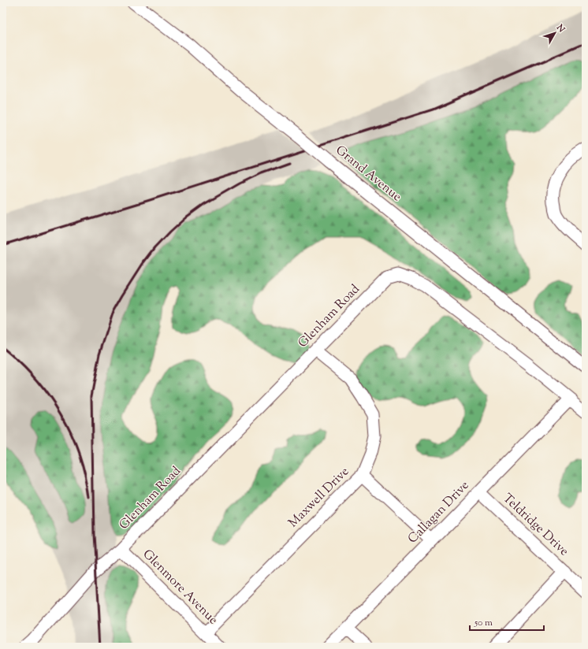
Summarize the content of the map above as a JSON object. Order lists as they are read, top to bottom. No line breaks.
{"streets":{"street":["Grand Avenue","Glenham Road","Maxwell Drive","Callagan Drive","Teldridge Drive","Glenmore Avenue"]},"crossings":[["Glenham Road","Maxwell Drive"],["Glenham Road","Callagan Drive"],["Glenham Road","Glenmore Avenue"],["Maxwell Drive","Glenmore Avenue"],["Callagan Drive","Teldridge Drive"]],"scale_bar":"50 m","north":"top right"}
